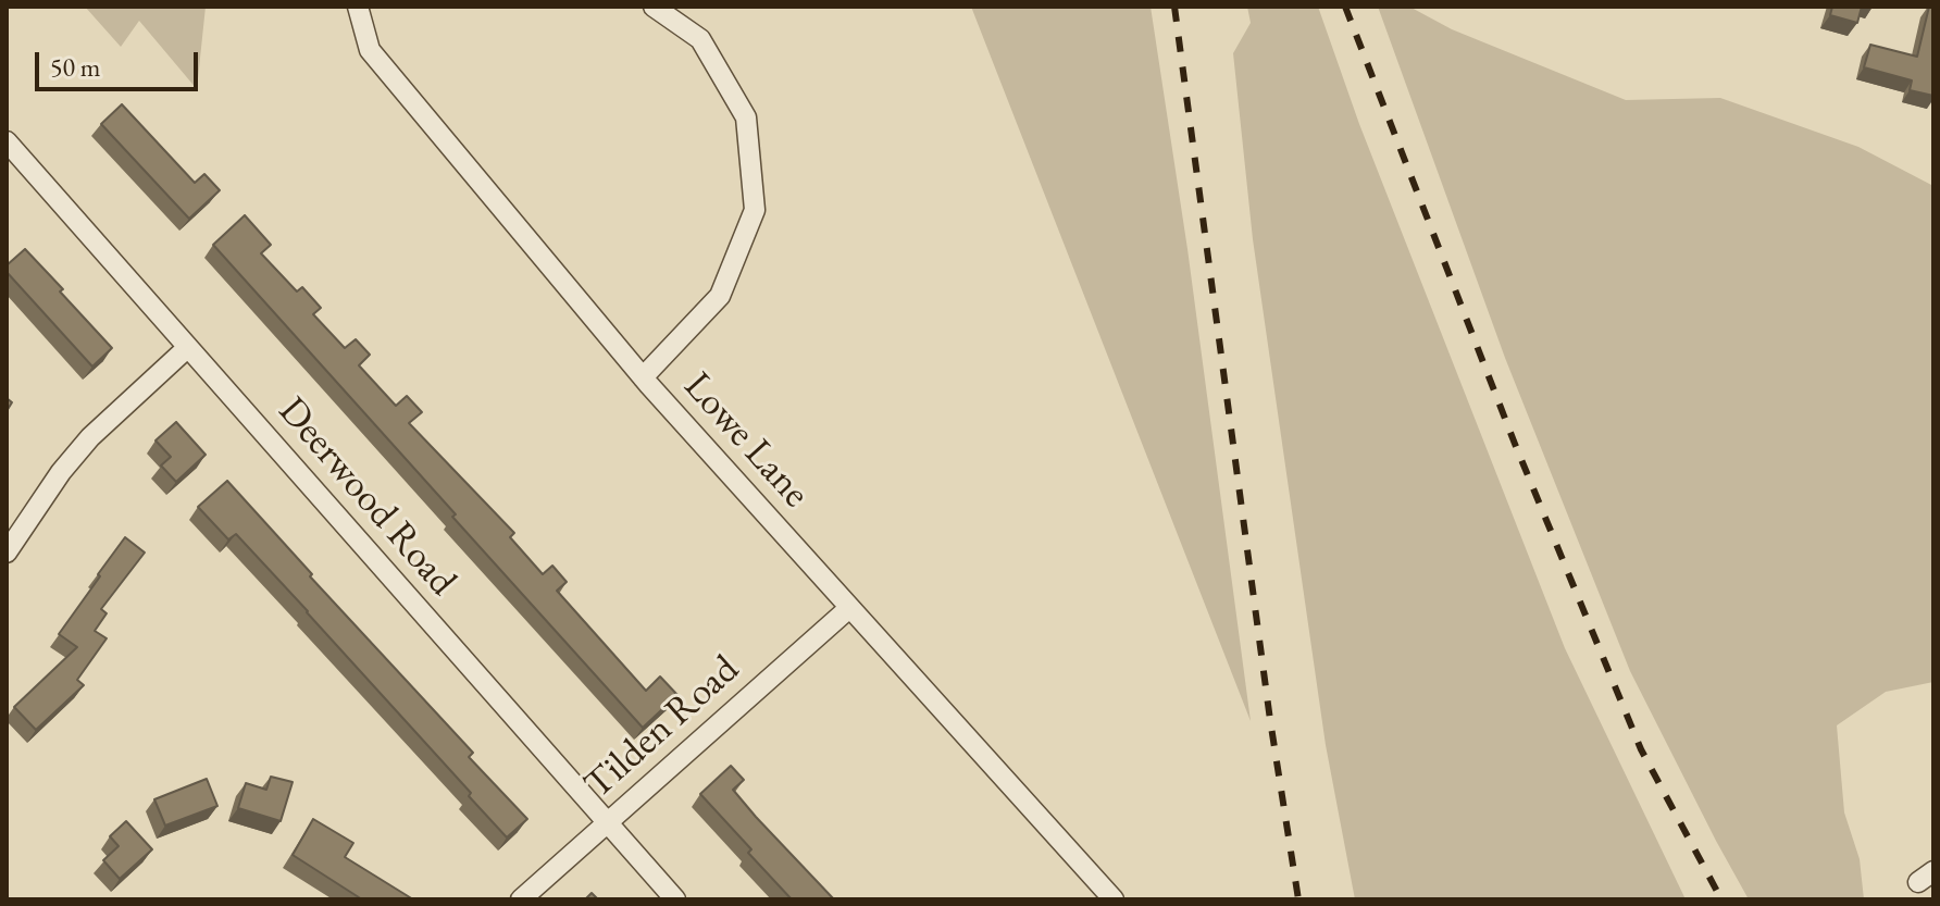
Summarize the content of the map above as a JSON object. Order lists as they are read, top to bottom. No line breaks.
{"streets":{"street":["Lowe Lane","Deerwood Road","Tilden Road"]},"crossings":[["Lowe Lane","Tilden Road"],["Deerwood Road","Tilden Road"]],"scale_bar":"50 m"}
